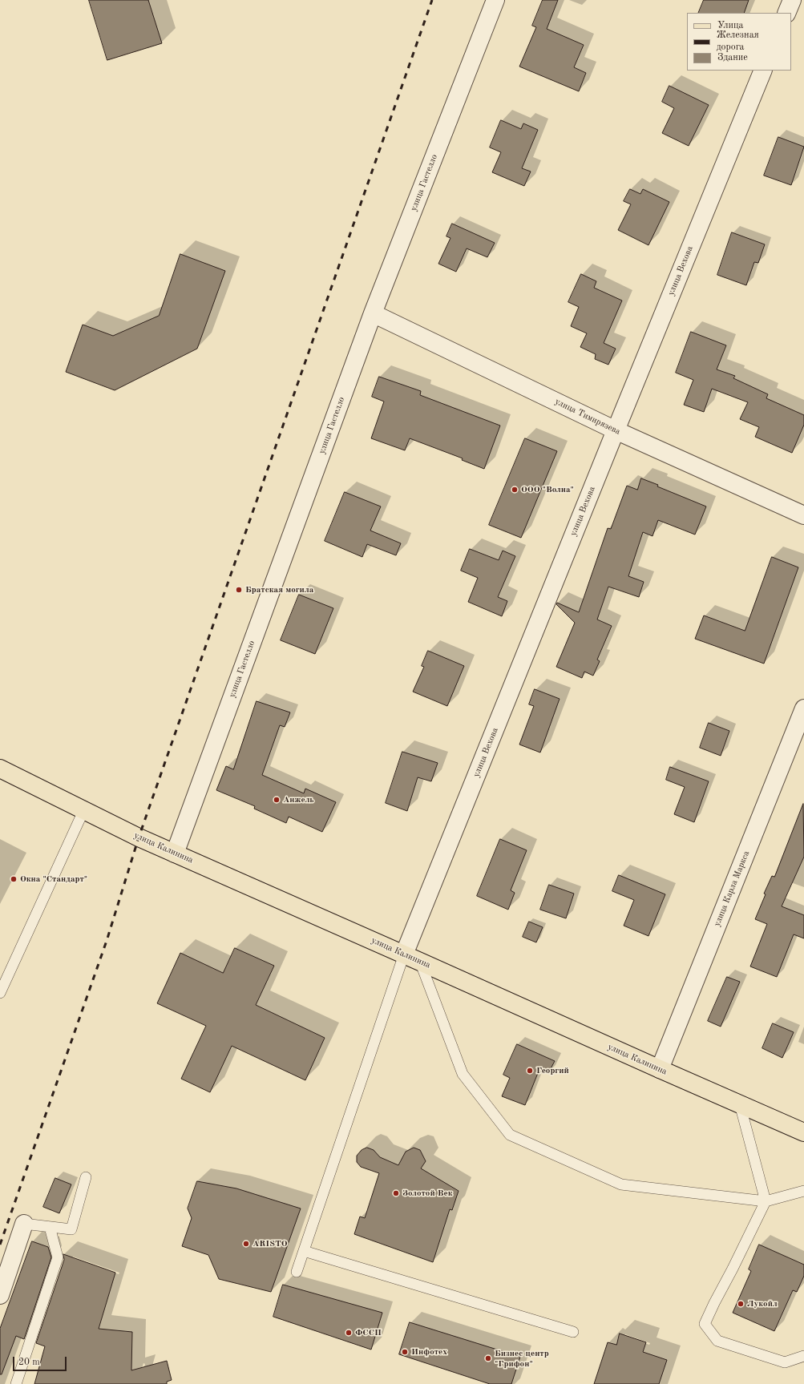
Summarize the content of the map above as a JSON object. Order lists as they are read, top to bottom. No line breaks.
{"streets":{"main road":["улица Калинина"],"street":["улица Гастелло","улица Вехова","улица Тимирязева","улица Карла Маркса"]},"crossings":[["улица Гастелло","улица Тимирязева"],["улица Гастелло","улица Калинина"],["улица Вехова","улица Тимирязева"],["улица Вехова","улица Калинина"],["улица Калинина","улица Карла Маркса"]],"places":["ООО \"Волна\"","Братская могила","Анжель","Окна \"Стандарт\"","Георгий","Золотой Век","ARISTO","Лукойл","ФССП","Инфотех","Бизнес центр \"Грифон\""],"legend":["Улица","Железная дорога","Здание"],"scale_bar":"20 m"}
